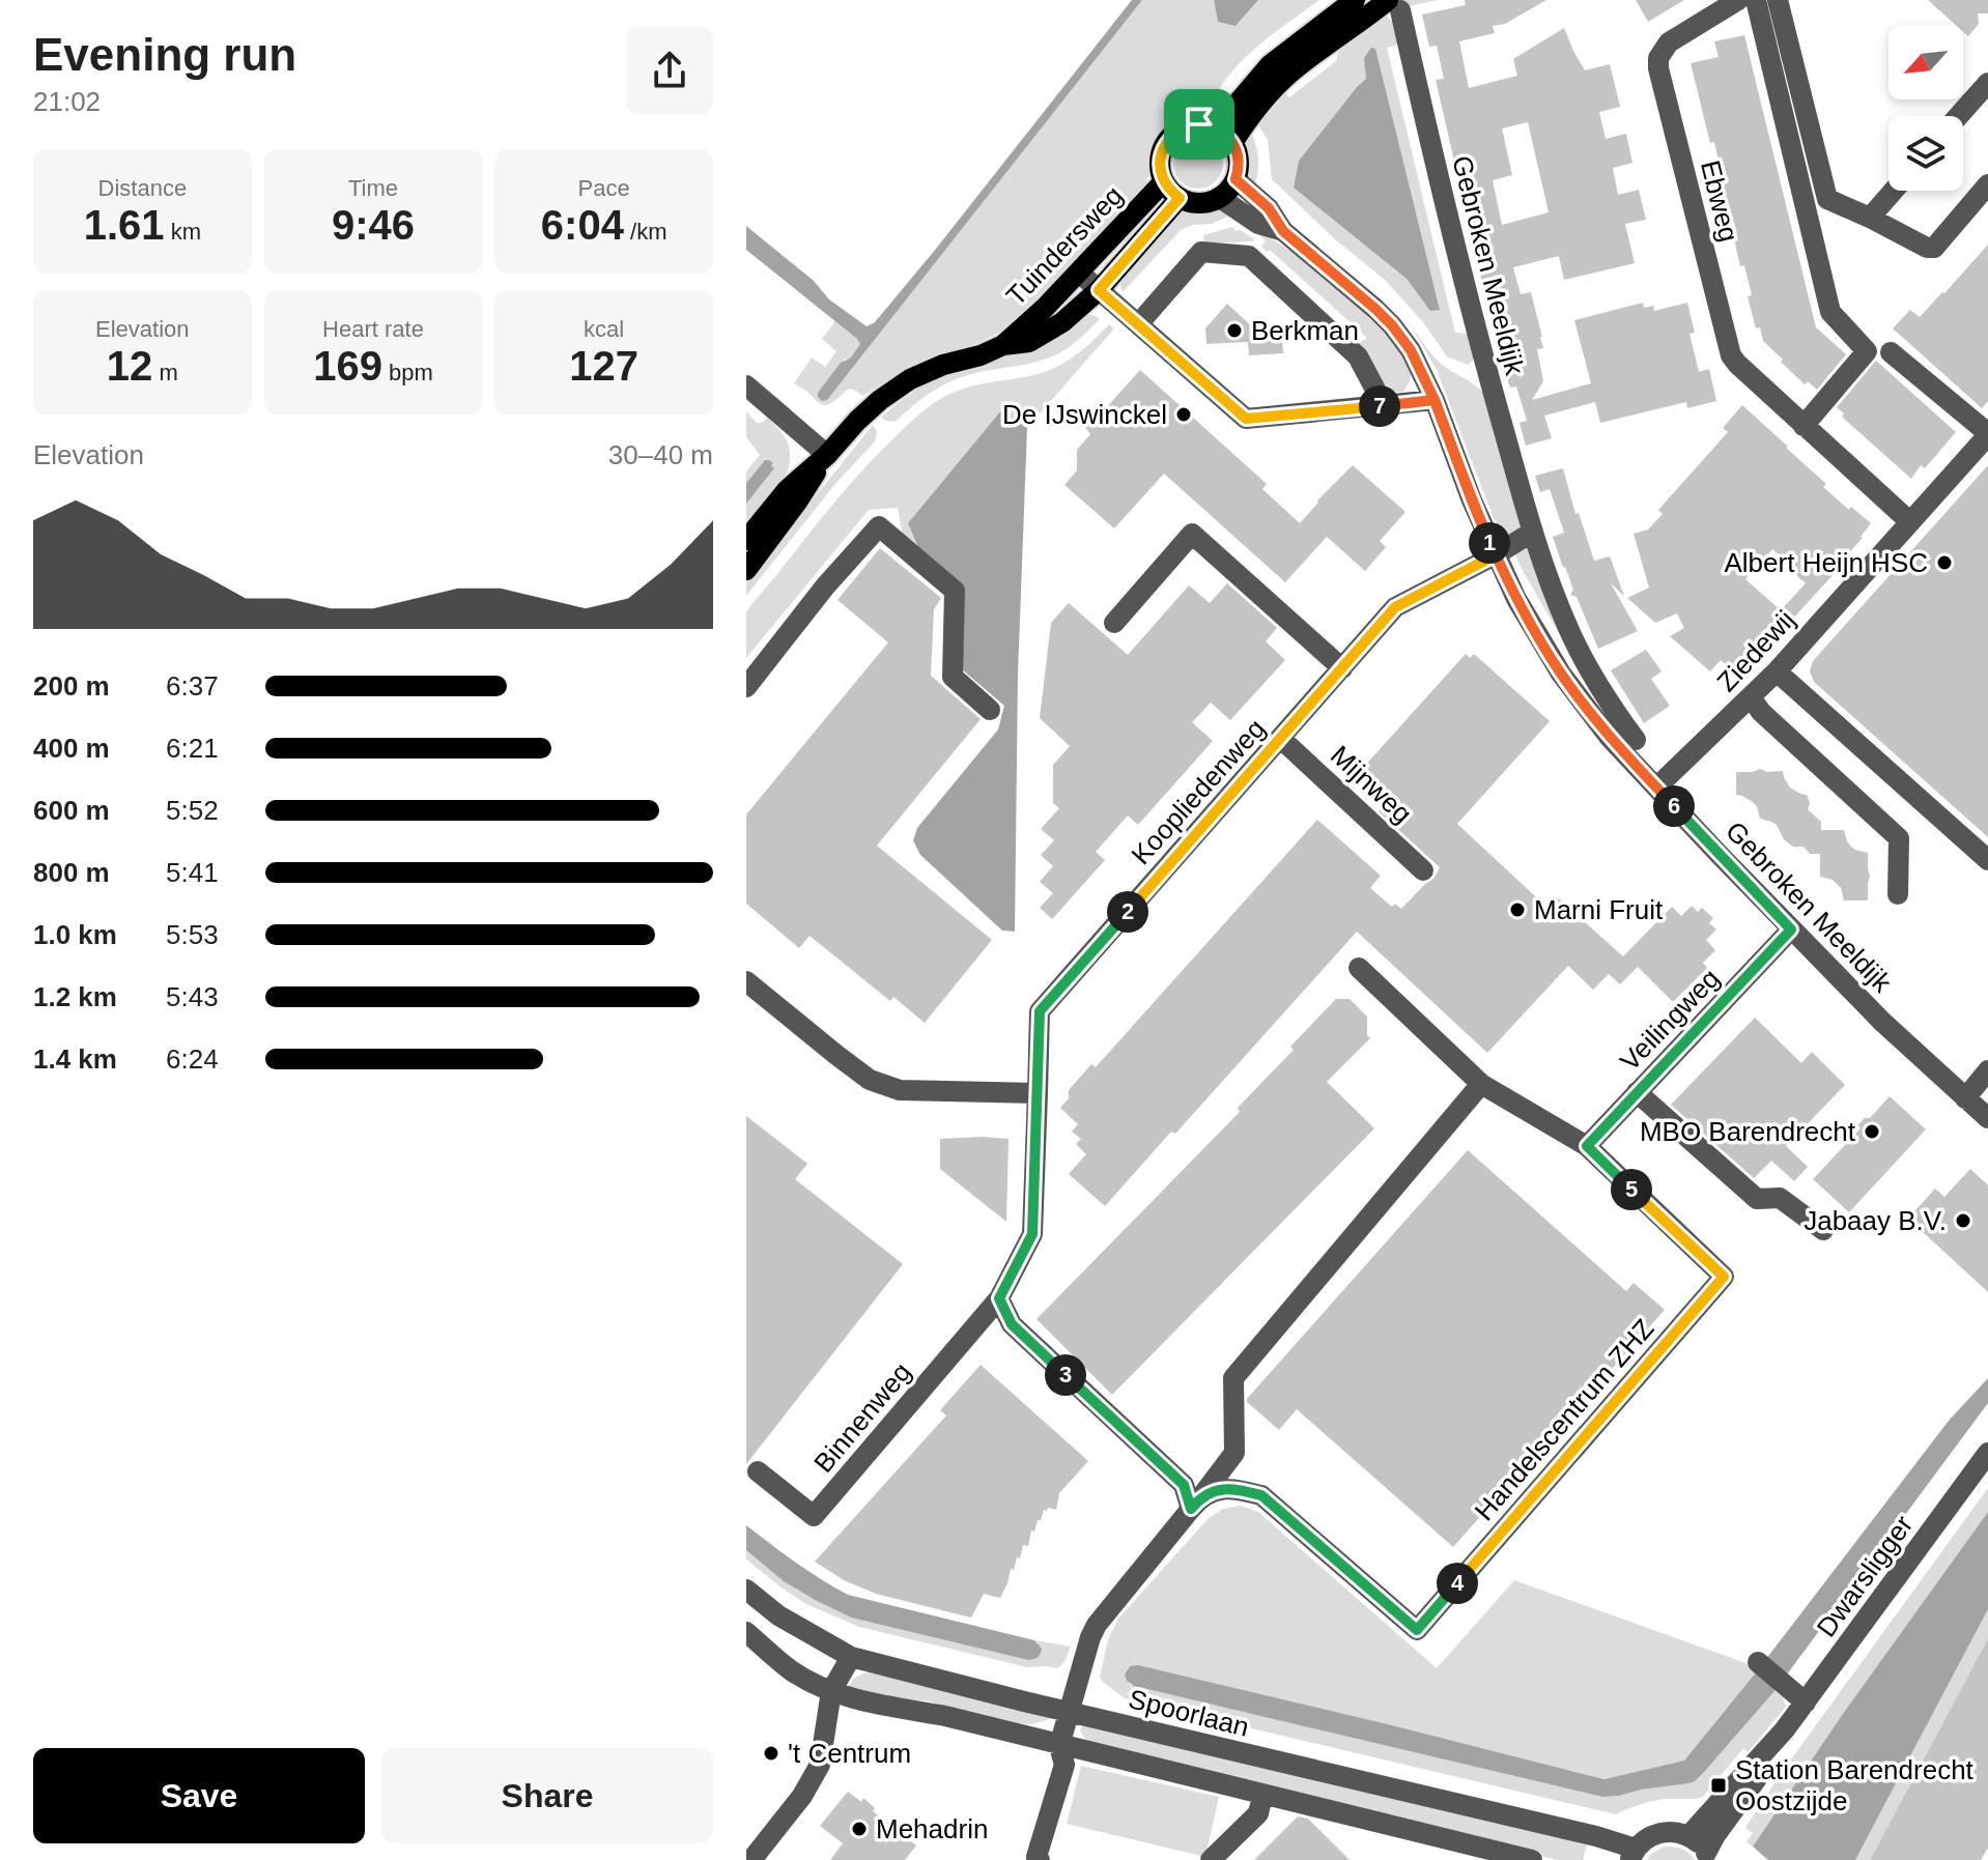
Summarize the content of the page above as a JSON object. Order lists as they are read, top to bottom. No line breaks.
{"streets":{"main road":["Tuindersweg"],"street":["Ebweg","Gebroken Meeldijk","Ziedewij","Mijnweg","Koopliedenweg","Veilingweg","Binnenweg","Handelscentrum ZHZ","Dwarsligger","Spoorlaan"]},"crossings":[["Ebweg","Ziedewij"],["Tuindersweg","Gebroken Meeldijk"],["Gebroken Meeldijk","Ziedewij"],["Gebroken Meeldijk","Koopliedenweg"],["Gebroken Meeldijk","Veilingweg"],["Mijnweg","Koopliedenweg"],["Koopliedenweg","Binnenweg"],["Veilingweg","Handelscentrum ZHZ"]],"places":{"other":["Berkman","De IJswinckel","Albert Heijn HSC","Marni Fruit","MBO Barendrecht","Jabaay B.V.","'t Centrum","Mehadrin"],"transit":["Station Barendrecht Oostzijde"]},"north":"bottom left","page":{"heading":["Evening run","21:02"],"stats":[["Distance","1.61 km"],["Time","9:46"],["Pace","6:04 /km"],["Elevation","12 m"],["Heart rate","169 bpm"],["kcal","127"]],"pins":["7","1","6","2","5","3","4"],"chart":["Elevation","30–40 m"],"list":[{"name":"200 m","note":"6:37"},{"name":"400 m","note":"6:21"},{"name":"600 m","note":"5:52"},{"name":"800 m","note":"5:41"},{"name":"1.0 km","note":"5:53"},{"name":"1.2 km","note":"5:43"},{"name":"1.4 km","note":"6:24"}],"buttons":["Save","Share"]}}
